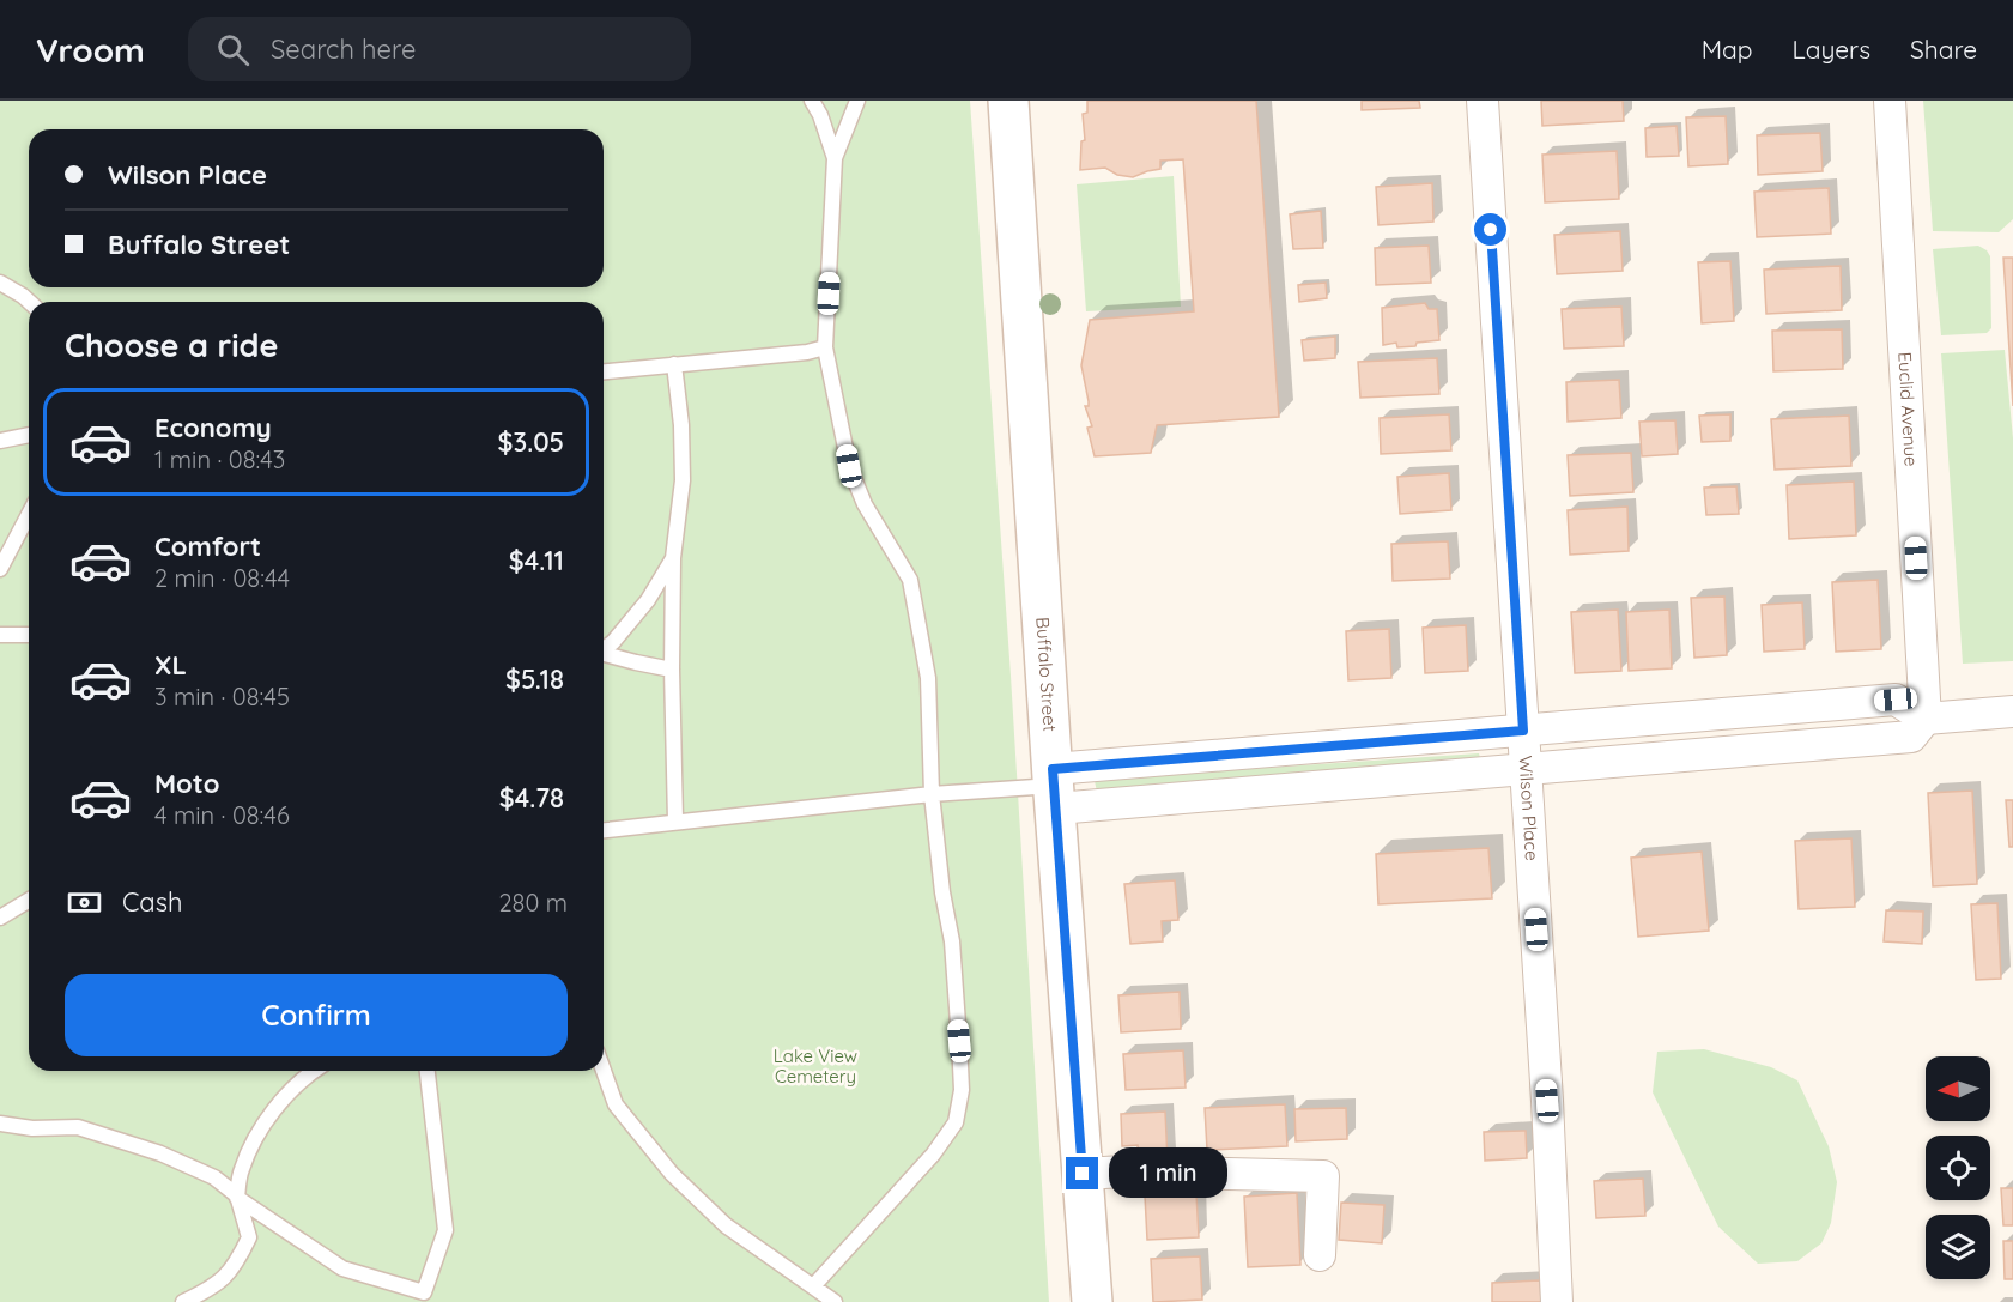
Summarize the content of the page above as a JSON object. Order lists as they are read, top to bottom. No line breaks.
{"streets":{"street":["Euclid Avenue","Buffalo Street","Wilson Place"]},"parks":["Lake View Cemetery"],"north":"left","page":{"header":"Vroom","search":"Search here","nav":["Map","Layers","Share"],"banner":["Wilson Place","Buffalo Street"],"heading":"Choose a ride","list":[{"name":"Economy","note":"1 min · 08:43","value":"$3.05"},{"name":"Comfort","note":"2 min · 08:44","value":"$4.11"},{"name":"XL","note":"3 min · 08:45","value":"$5.18"},{"name":"Moto","note":"4 min · 08:46","value":"$4.78"}],"pay":["Cash","280 m"],"buttons":"Confirm","bubble":"1 min"}}
